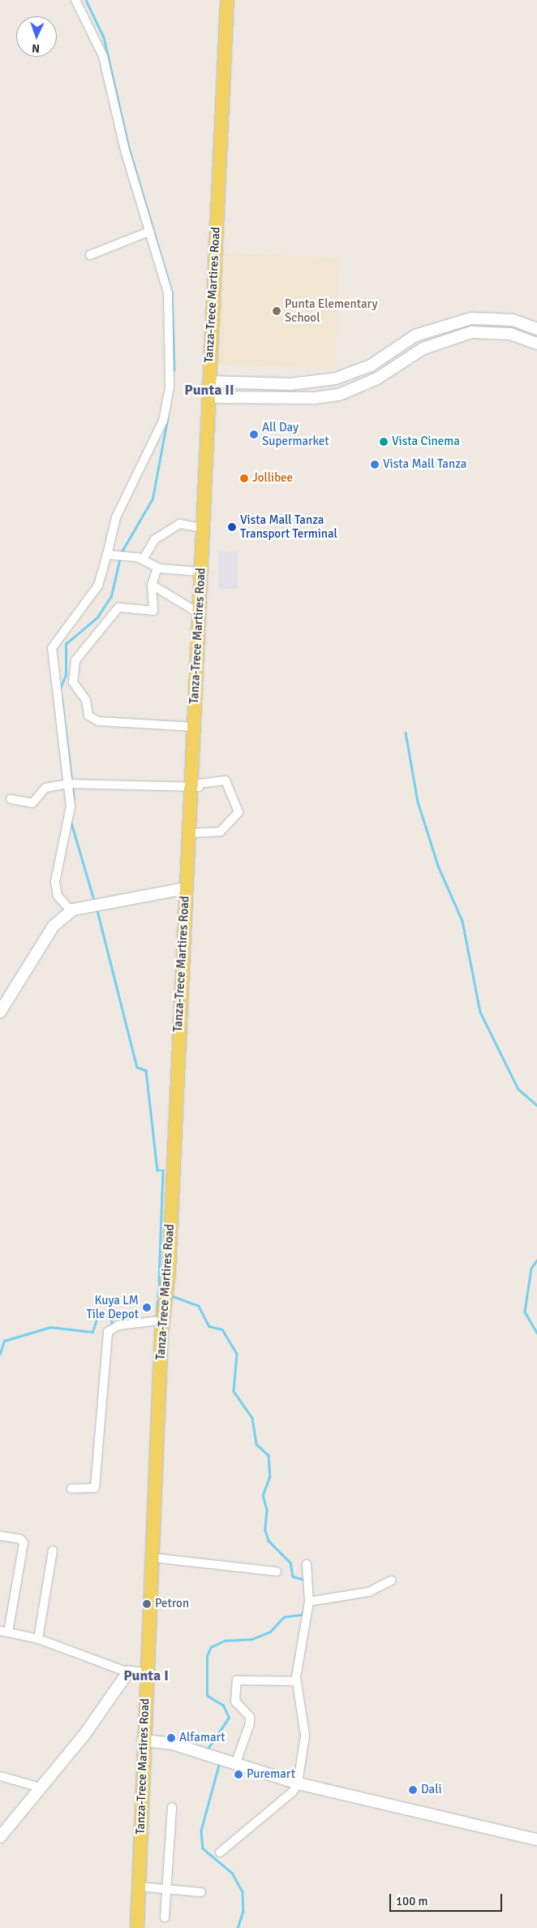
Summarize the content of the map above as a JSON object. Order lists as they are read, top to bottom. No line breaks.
{"streets":{"main road":["Tanza-Trece Martires Road"]},"districts":["Punta II","Punta I"],"places":["Punta Elementary School","All Day Supermarket","Vista Cinema","Vista Mall Tanza","Jollibee","Vista Mall Tanza Transport Terminal","Kuya LM Tile Depot","Petron","Alfamart","Puremart","Dali"],"scale_bar":"100 m","north":"bottom"}
